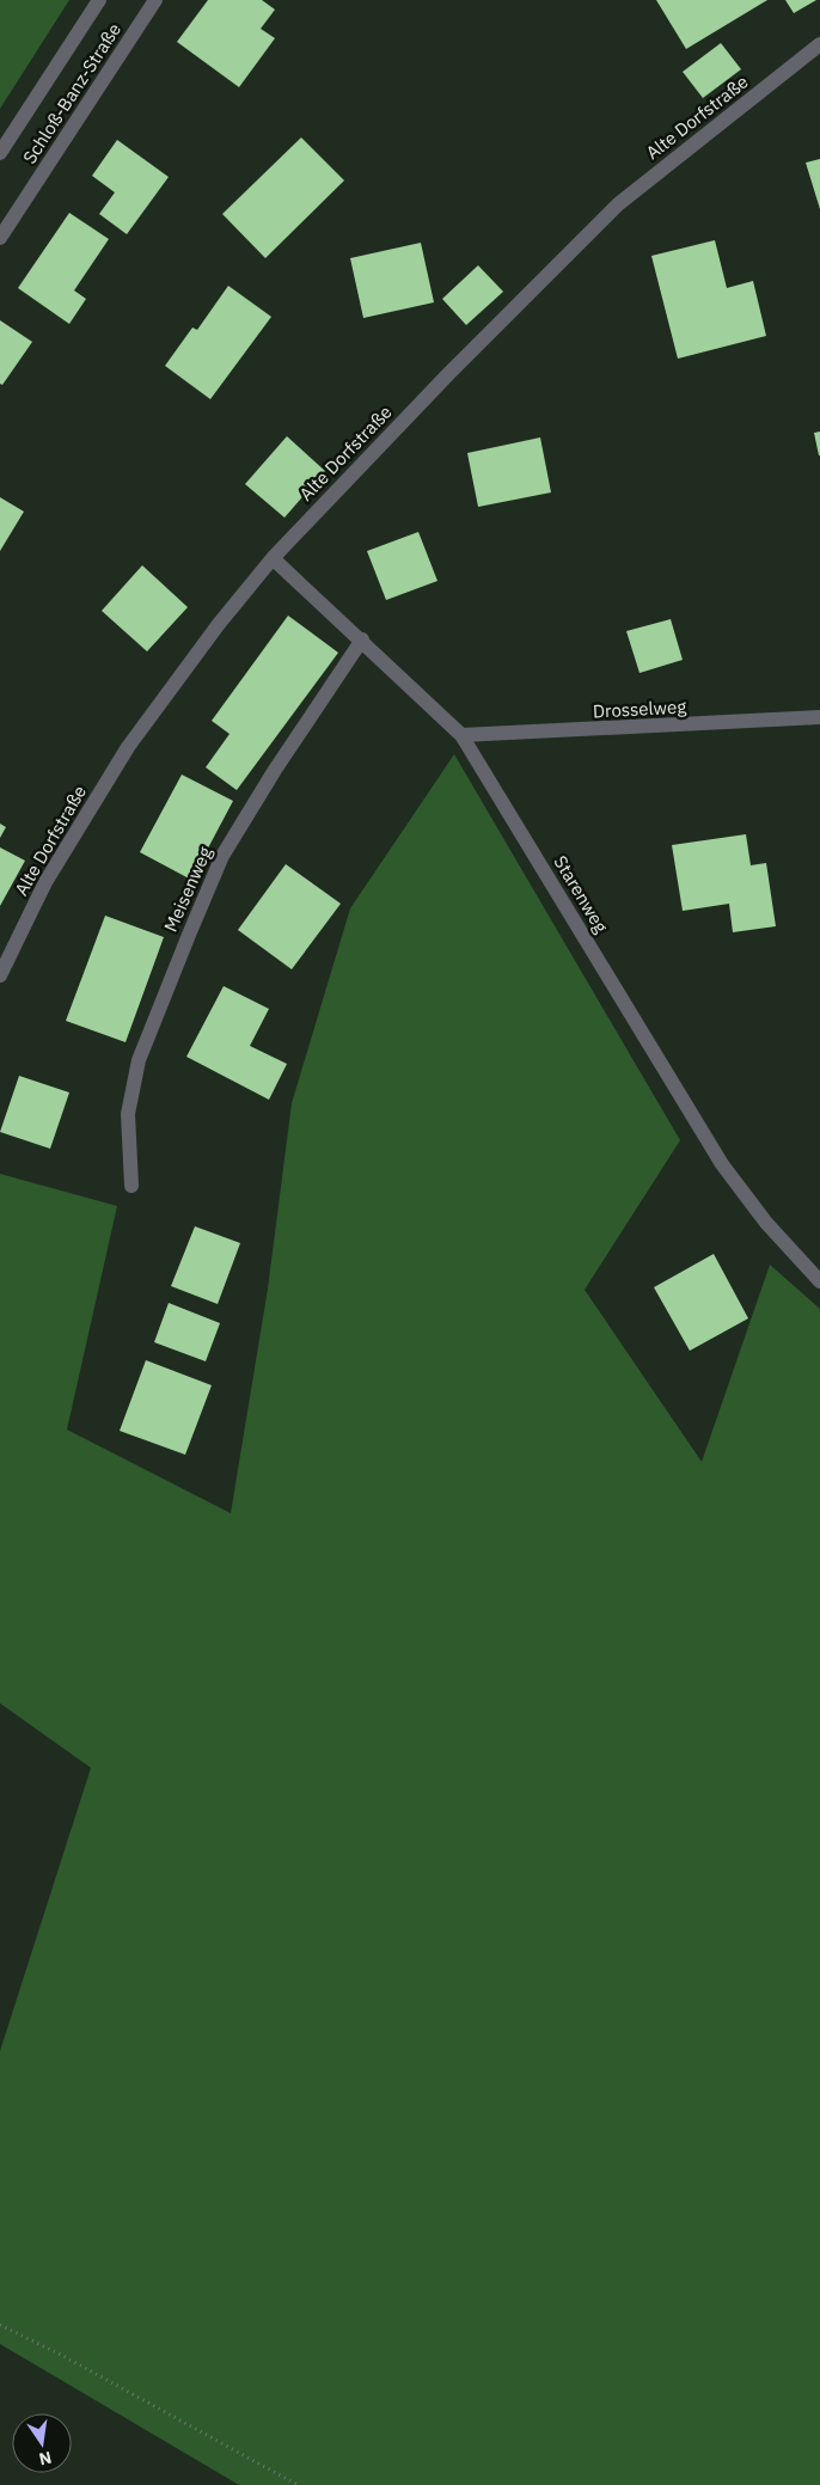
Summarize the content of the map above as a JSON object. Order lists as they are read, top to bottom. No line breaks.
{"streets":{"street":["Schloß-Banz-Straße","Alte Dorfstraße","Drosselweg","Meisenweg","Starenweg"]},"crossings":[["Alte Dorfstraße","Starenweg"],["Drosselweg","Starenweg"],["Meisenweg","Starenweg"]],"north":"bottom"}
